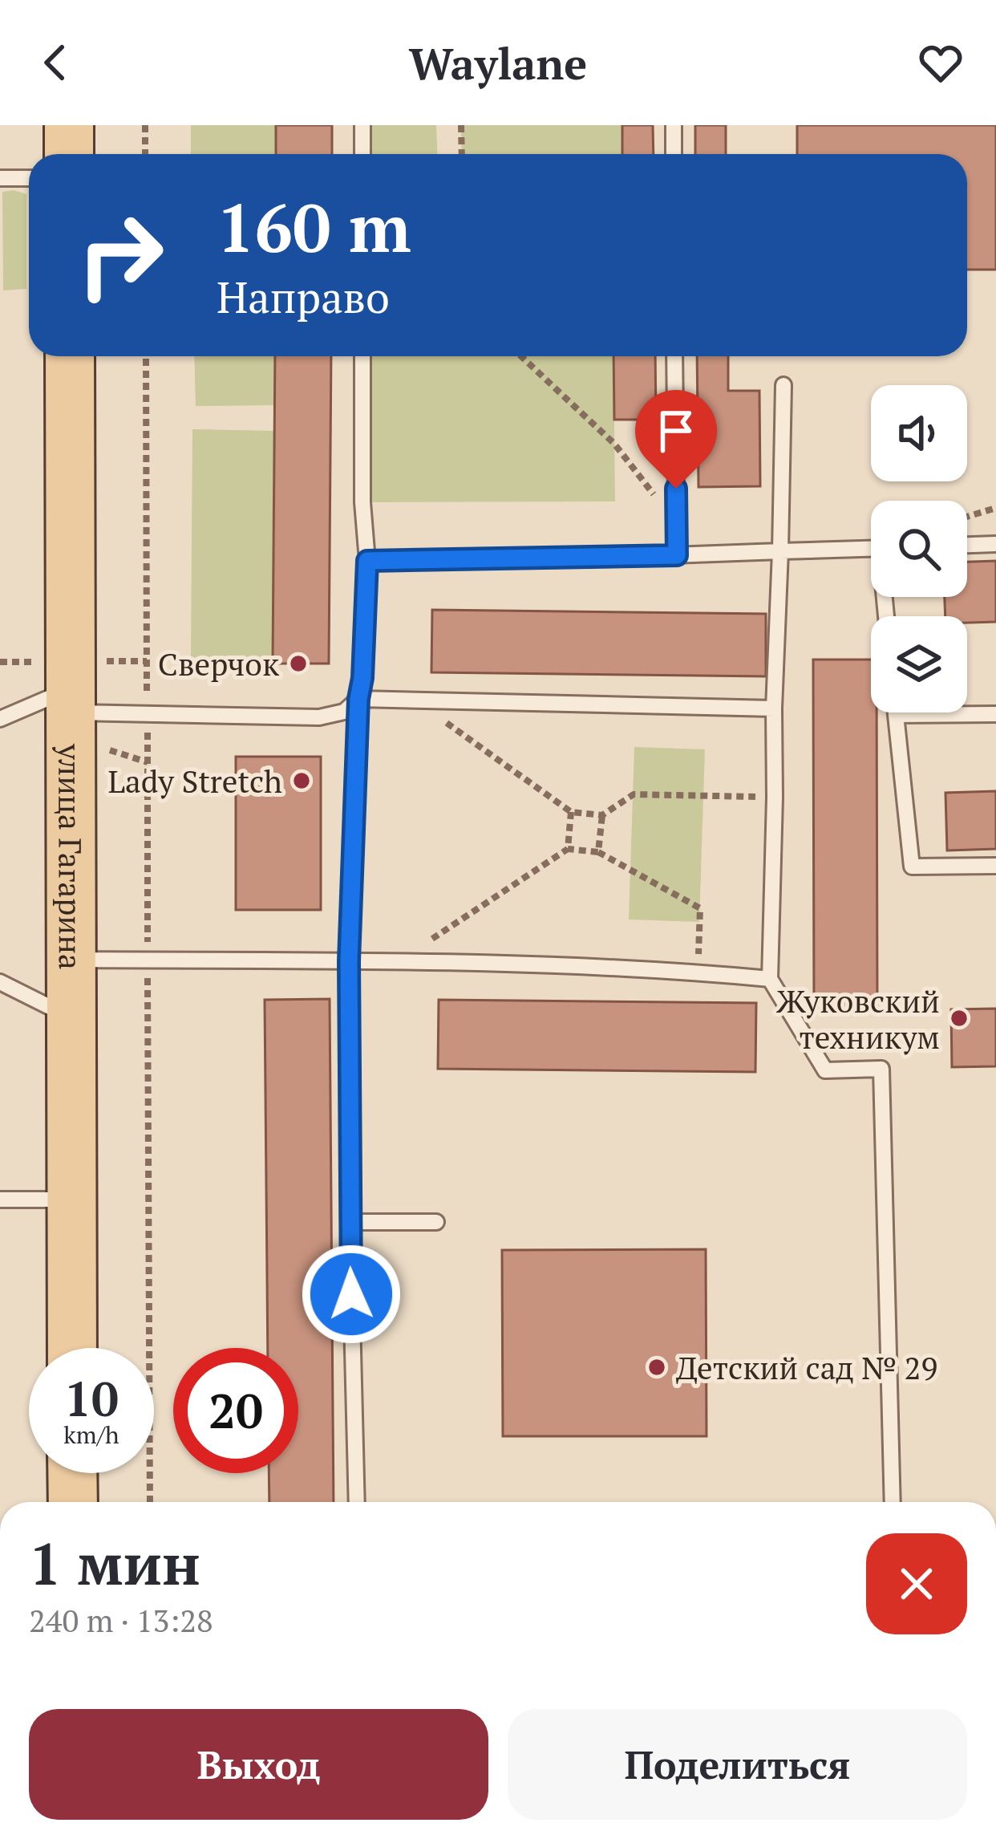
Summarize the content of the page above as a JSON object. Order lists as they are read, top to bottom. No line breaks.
{"streets":{"main road":["улица Гагарина"]},"places":["Сверчок","Lady Stretch","Жуковский техникум","Детский сад № 29"],"page":{"header":"Waylane","turn":["160 m","Направо"],"speed":"10 km/h","limit":"20","heading":["1 мин","240 m · 13:28"],"buttons":["Выход","Поделиться"]}}
